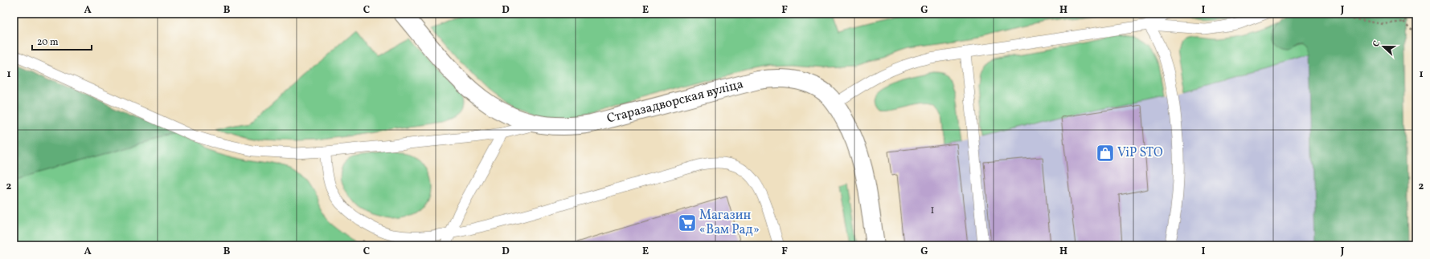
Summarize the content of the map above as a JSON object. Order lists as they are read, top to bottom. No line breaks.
{"streets":{"street":["Старазадворская вуліца"]},"places":{"shop":["ViP STO"],"supermarket":["Магазин «Вам Рад»"]},"house_numbers":["1"],"scale_bar":"20 m","north":"left","grid":{"columns":["A","B","C","D","E","F","G","H","I","J"],"rows":["1","2"]}}
